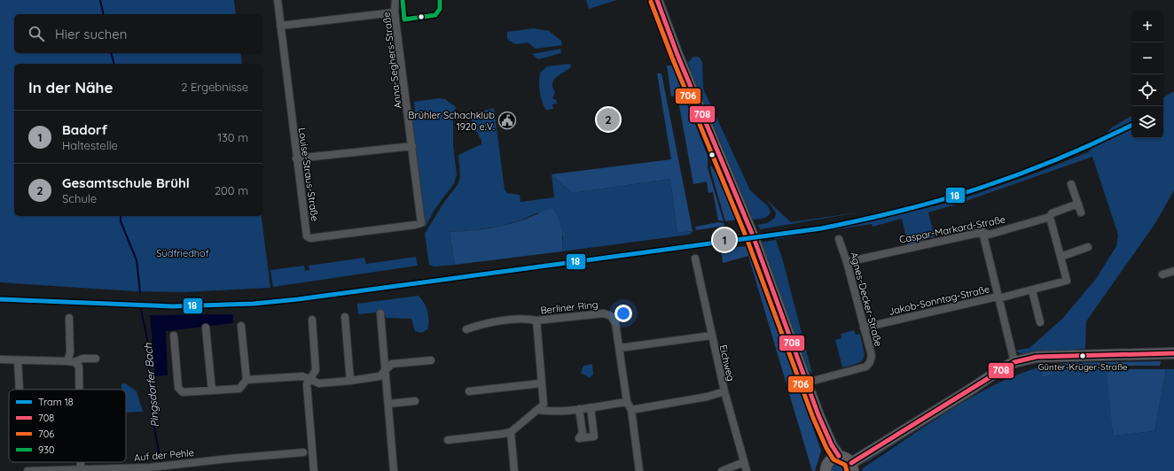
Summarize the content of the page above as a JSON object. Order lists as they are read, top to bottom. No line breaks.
{"streets":{"street":["Anna-Seghers-Straße","Louise-Straus-Straße","Caspar-Markard-Straße","Agnes-Decker-Straße","Jakob-Sonntag-Straße","Berliner Ring","Eichweg","Auf der Pehle"]},"crossings":[["Anna-Seghers-Straße","Louise-Straus-Straße"],["Caspar-Markard-Straße","Agnes-Decker-Straße"],["Caspar-Markard-Straße","Jakob-Sonntag-Straße"],["Agnes-Decker-Straße","Jakob-Sonntag-Straße"]],"water":["Pingsdorfer Bach"],"parks":["Südfriedhof"],"places":{"public building":["Brühler Schachklub 1920 e.V."],"other":["Günter-Krüger-Straße"]},"lines":["transit line 708","transit line 930","transit line 706","tram line 18"],"legend":["Tram 18","708","706","930"],"page":{"map_buttons":["+","−"],"search":"Hier suchen","heading":["In der Nähe","2 Ergebnisse"],"pins":["2","1"],"list":[{"mark":"1","name":"Badorf","note":"Haltestelle","value":"130 m"},{"mark":"2","name":"Gesamtschule Brühl","note":"Schule","value":"200 m"}]}}
